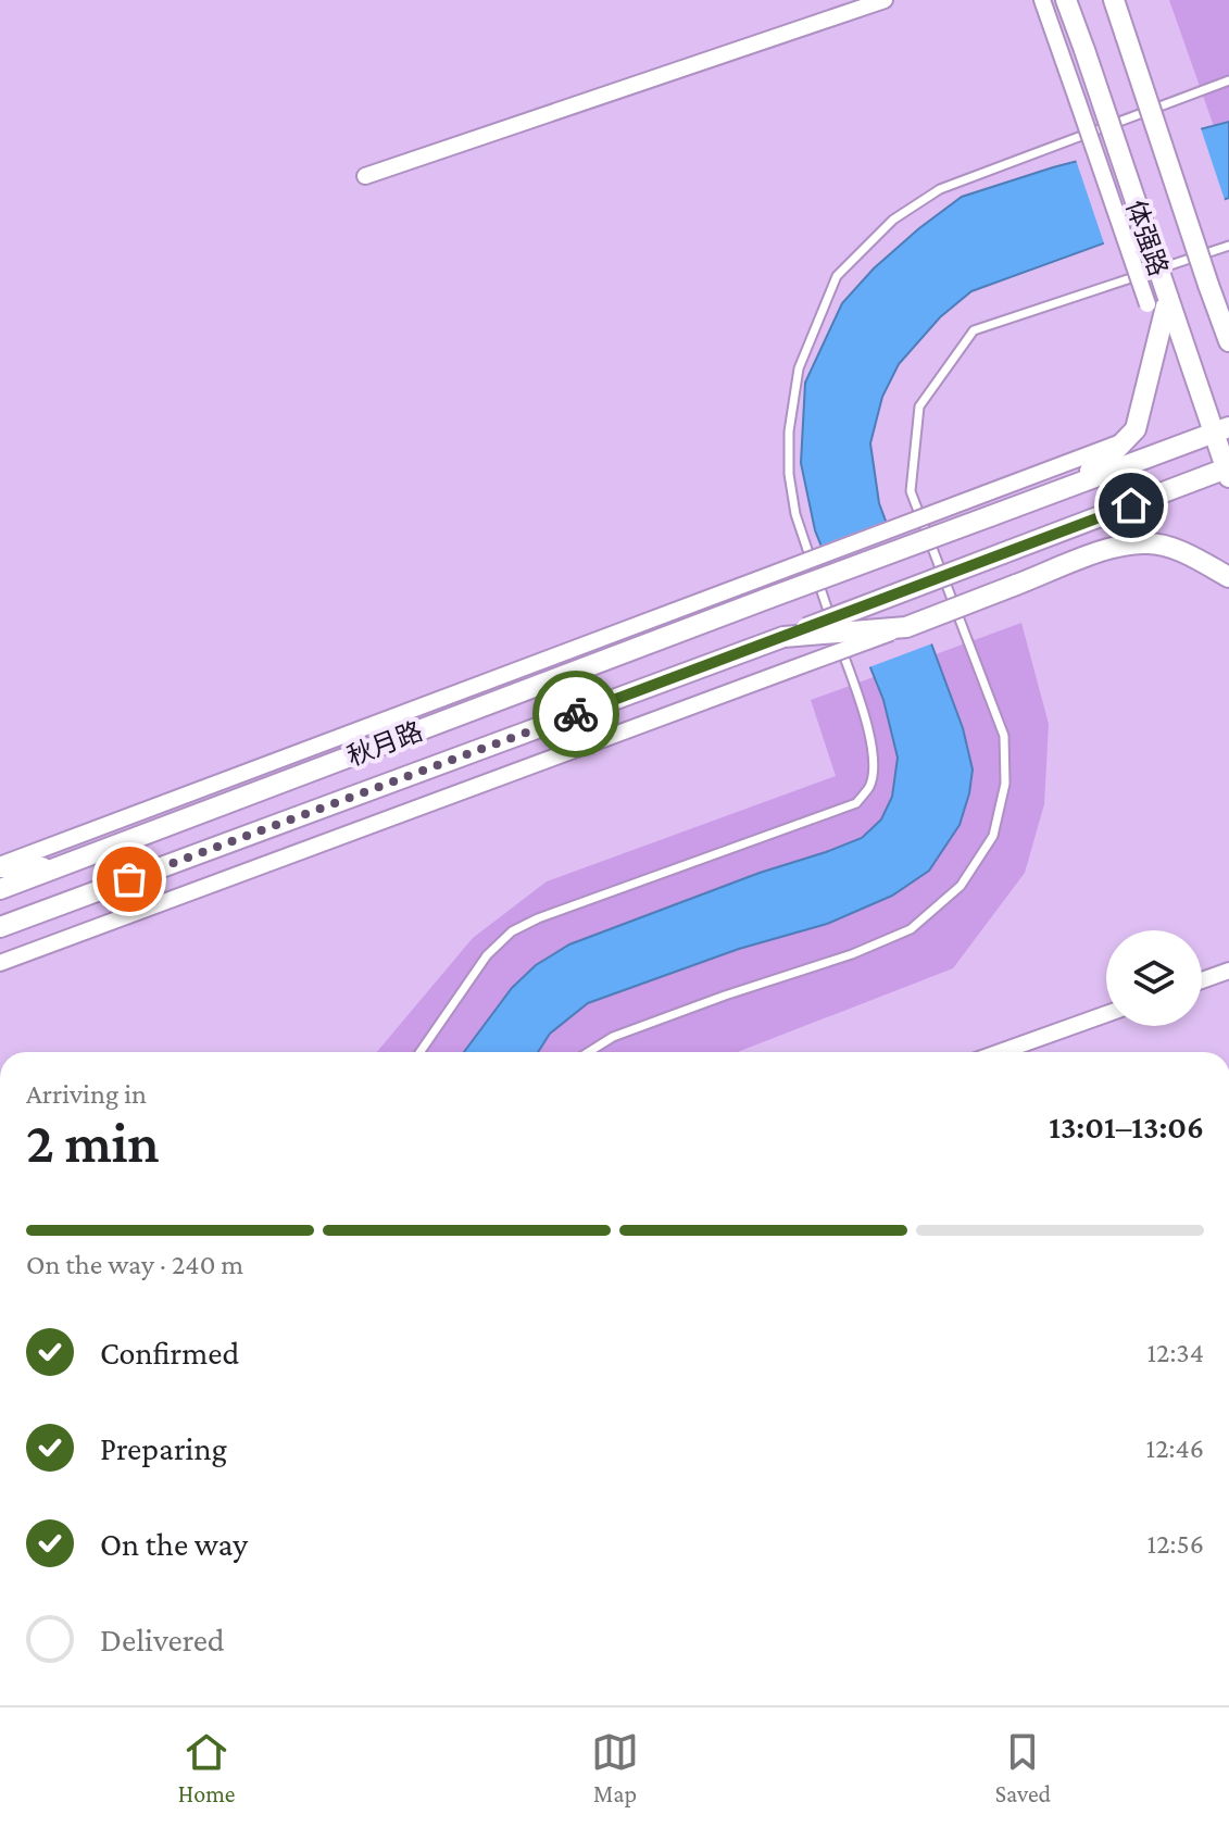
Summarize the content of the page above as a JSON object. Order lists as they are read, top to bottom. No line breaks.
{"streets":{"main road":["体强路","秋月路"]},"crossings":[["体强路","秋月路"]],"page":{"heading":["2 min","Arriving in","13:01–13:06"],"bar":"On the way · 240 m","list":[["Confirmed","12:34"],["Preparing","12:46"],["On the way","12:56"],"Delivered"],"tabs":["Home","Map","Saved"]}}
